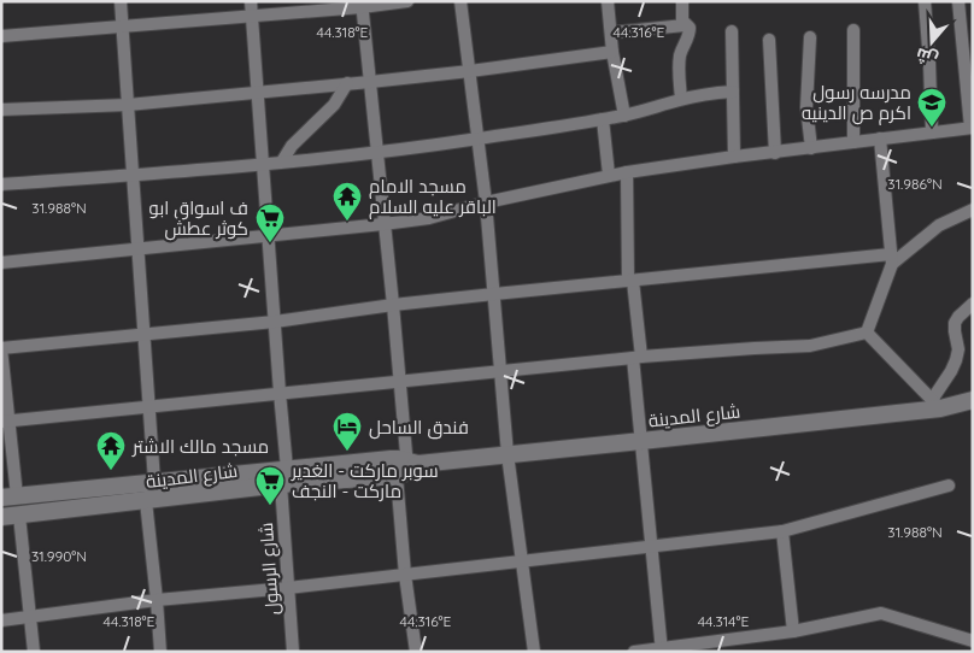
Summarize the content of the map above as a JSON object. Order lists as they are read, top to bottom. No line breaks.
{"streets":{"main road":["شارع المدينة"],"street":["شارع الرسول"]},"crossings":[["شارع المدينة","شارع الرسول"]],"places":{"school or university":["مدرسه رسول اکرم ص الدینیه"],"temple":["مسجد الامام الباقر عليه السلام","مسجد مالك الاشتر"],"supermarket":["ف اسواق ابو كوثر عطش","سوبر ماركت - الغدير ماركت - النجف"],"hotel":["فندق الساحل"]},"north":"bottom","coordinates":["44.318°E","44.316°E","31.986°N","31.988°N","31.990°N","44.314°E"]}
